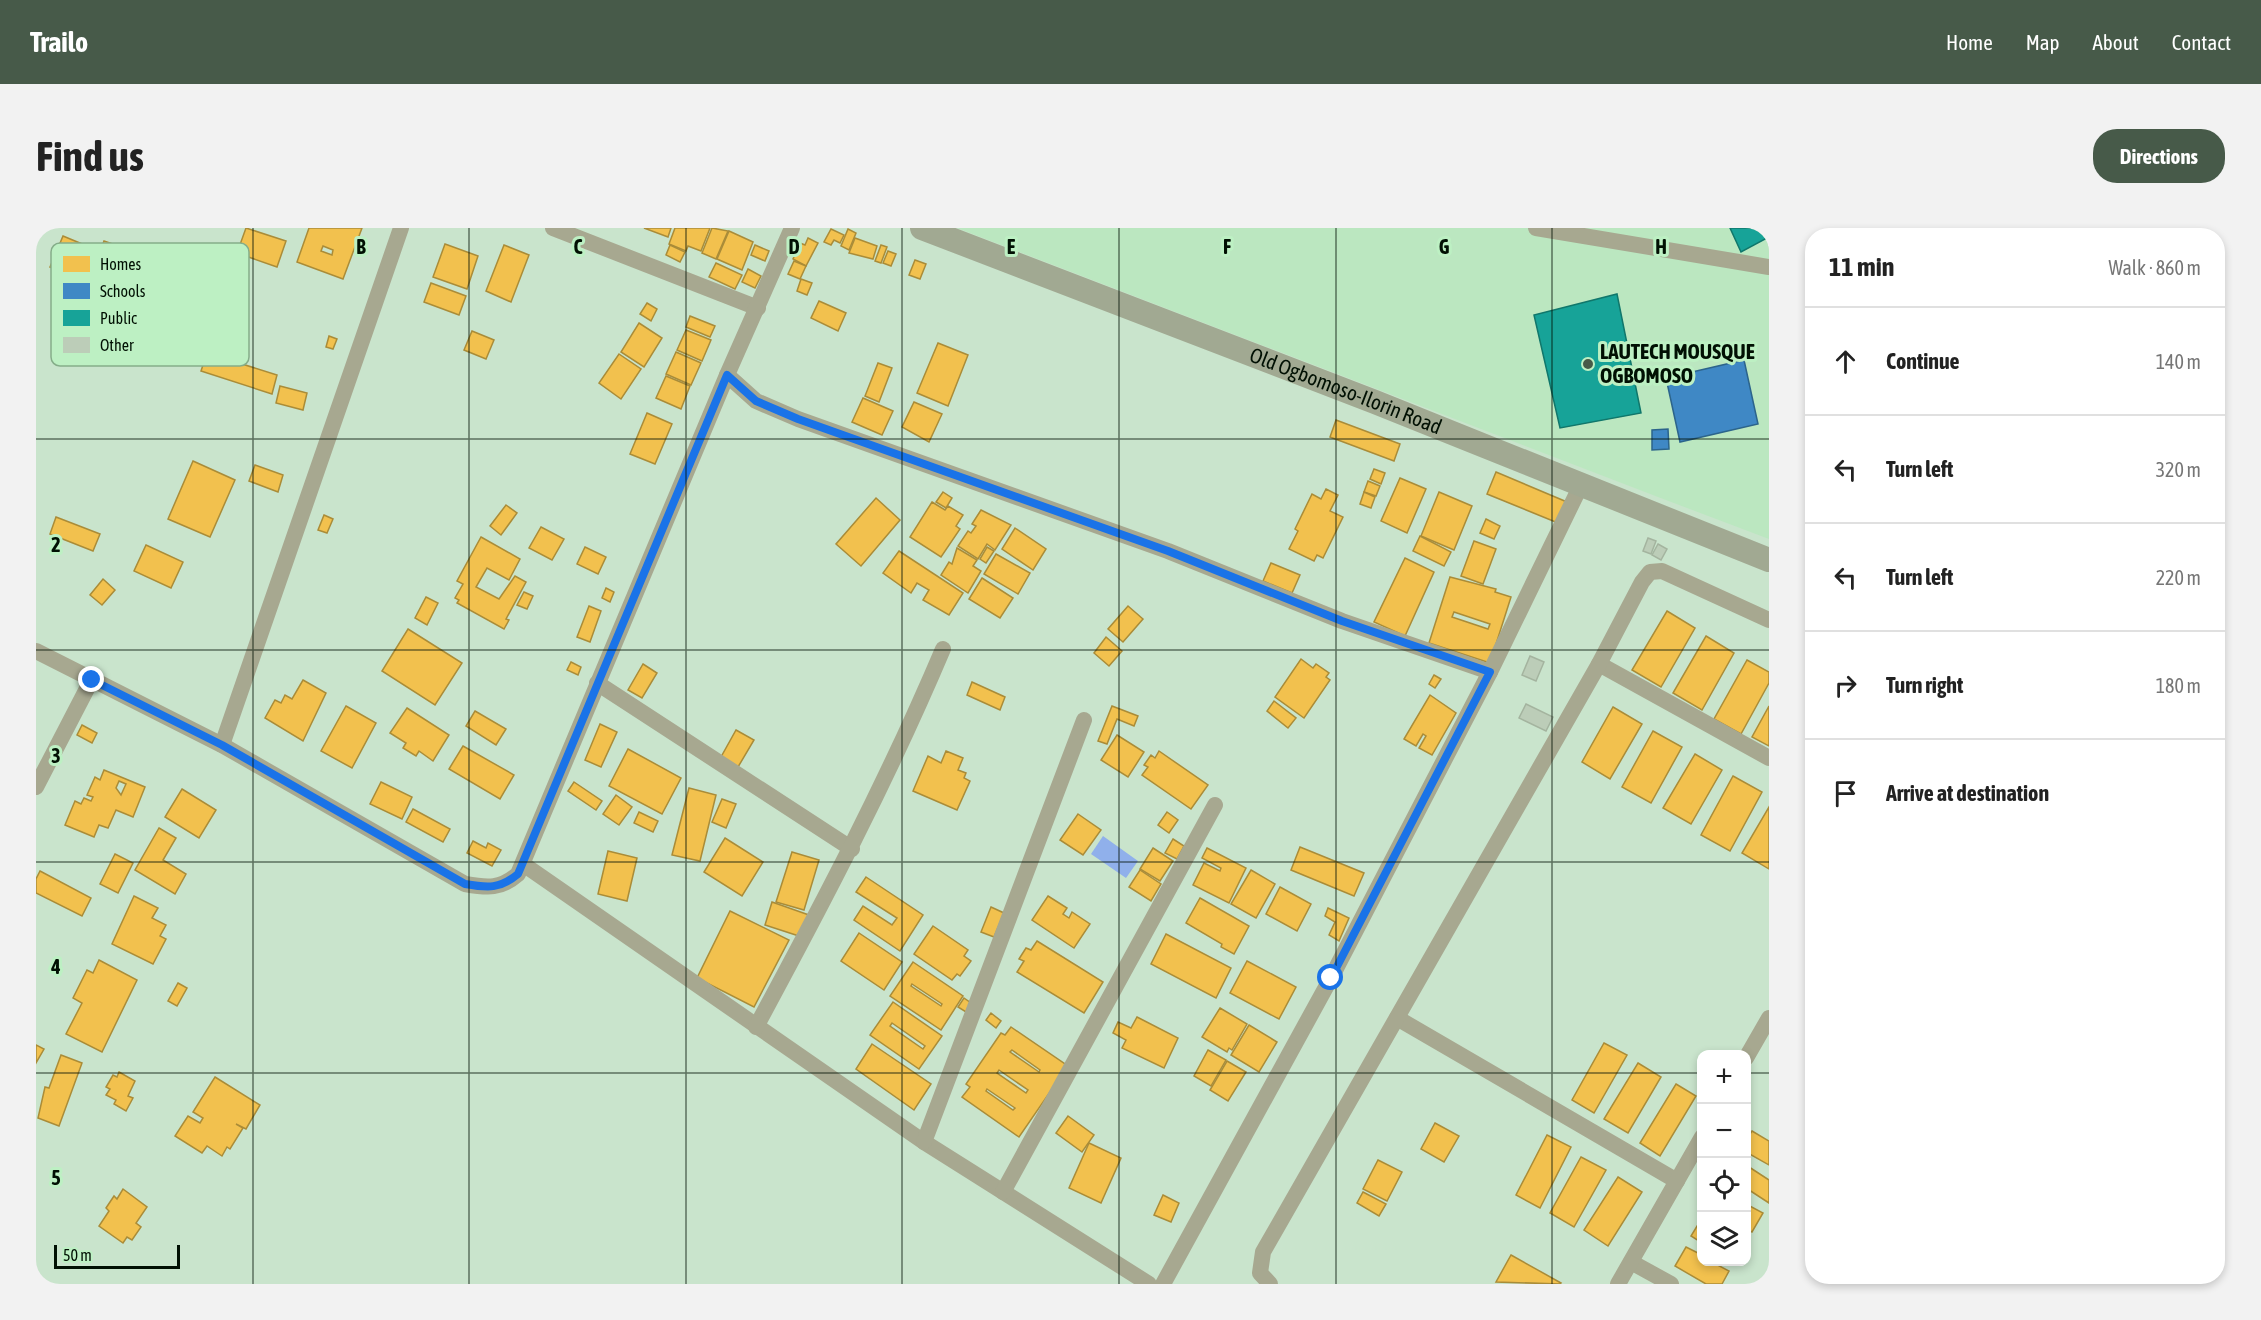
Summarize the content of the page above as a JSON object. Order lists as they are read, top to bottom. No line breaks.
{"streets":{"highway":["Old Ogbomoso-Ilorin Road"]},"places":["LAUTECH MOUSQUE OGBOMOSO"],"legend":["Homes","Schools","Public","Other"],"scale_bar":"50 m","page":{"header":"Trailo","nav":["Home","Map","About","Contact"],"buttons":"Directions","title":"Find us","heading":["11 min","Walk · 860 m"],"list":[["Continue","140 m"],["Turn left","320 m"],["Turn left","220 m"],["Turn right","180 m"],"Arrive at destination"],"map_buttons":["+","−"],"scale":"50 m"},"grid":{"columns":["B","C","D","E","F","G","H"],"rows":["2","3","4","5"]}}
